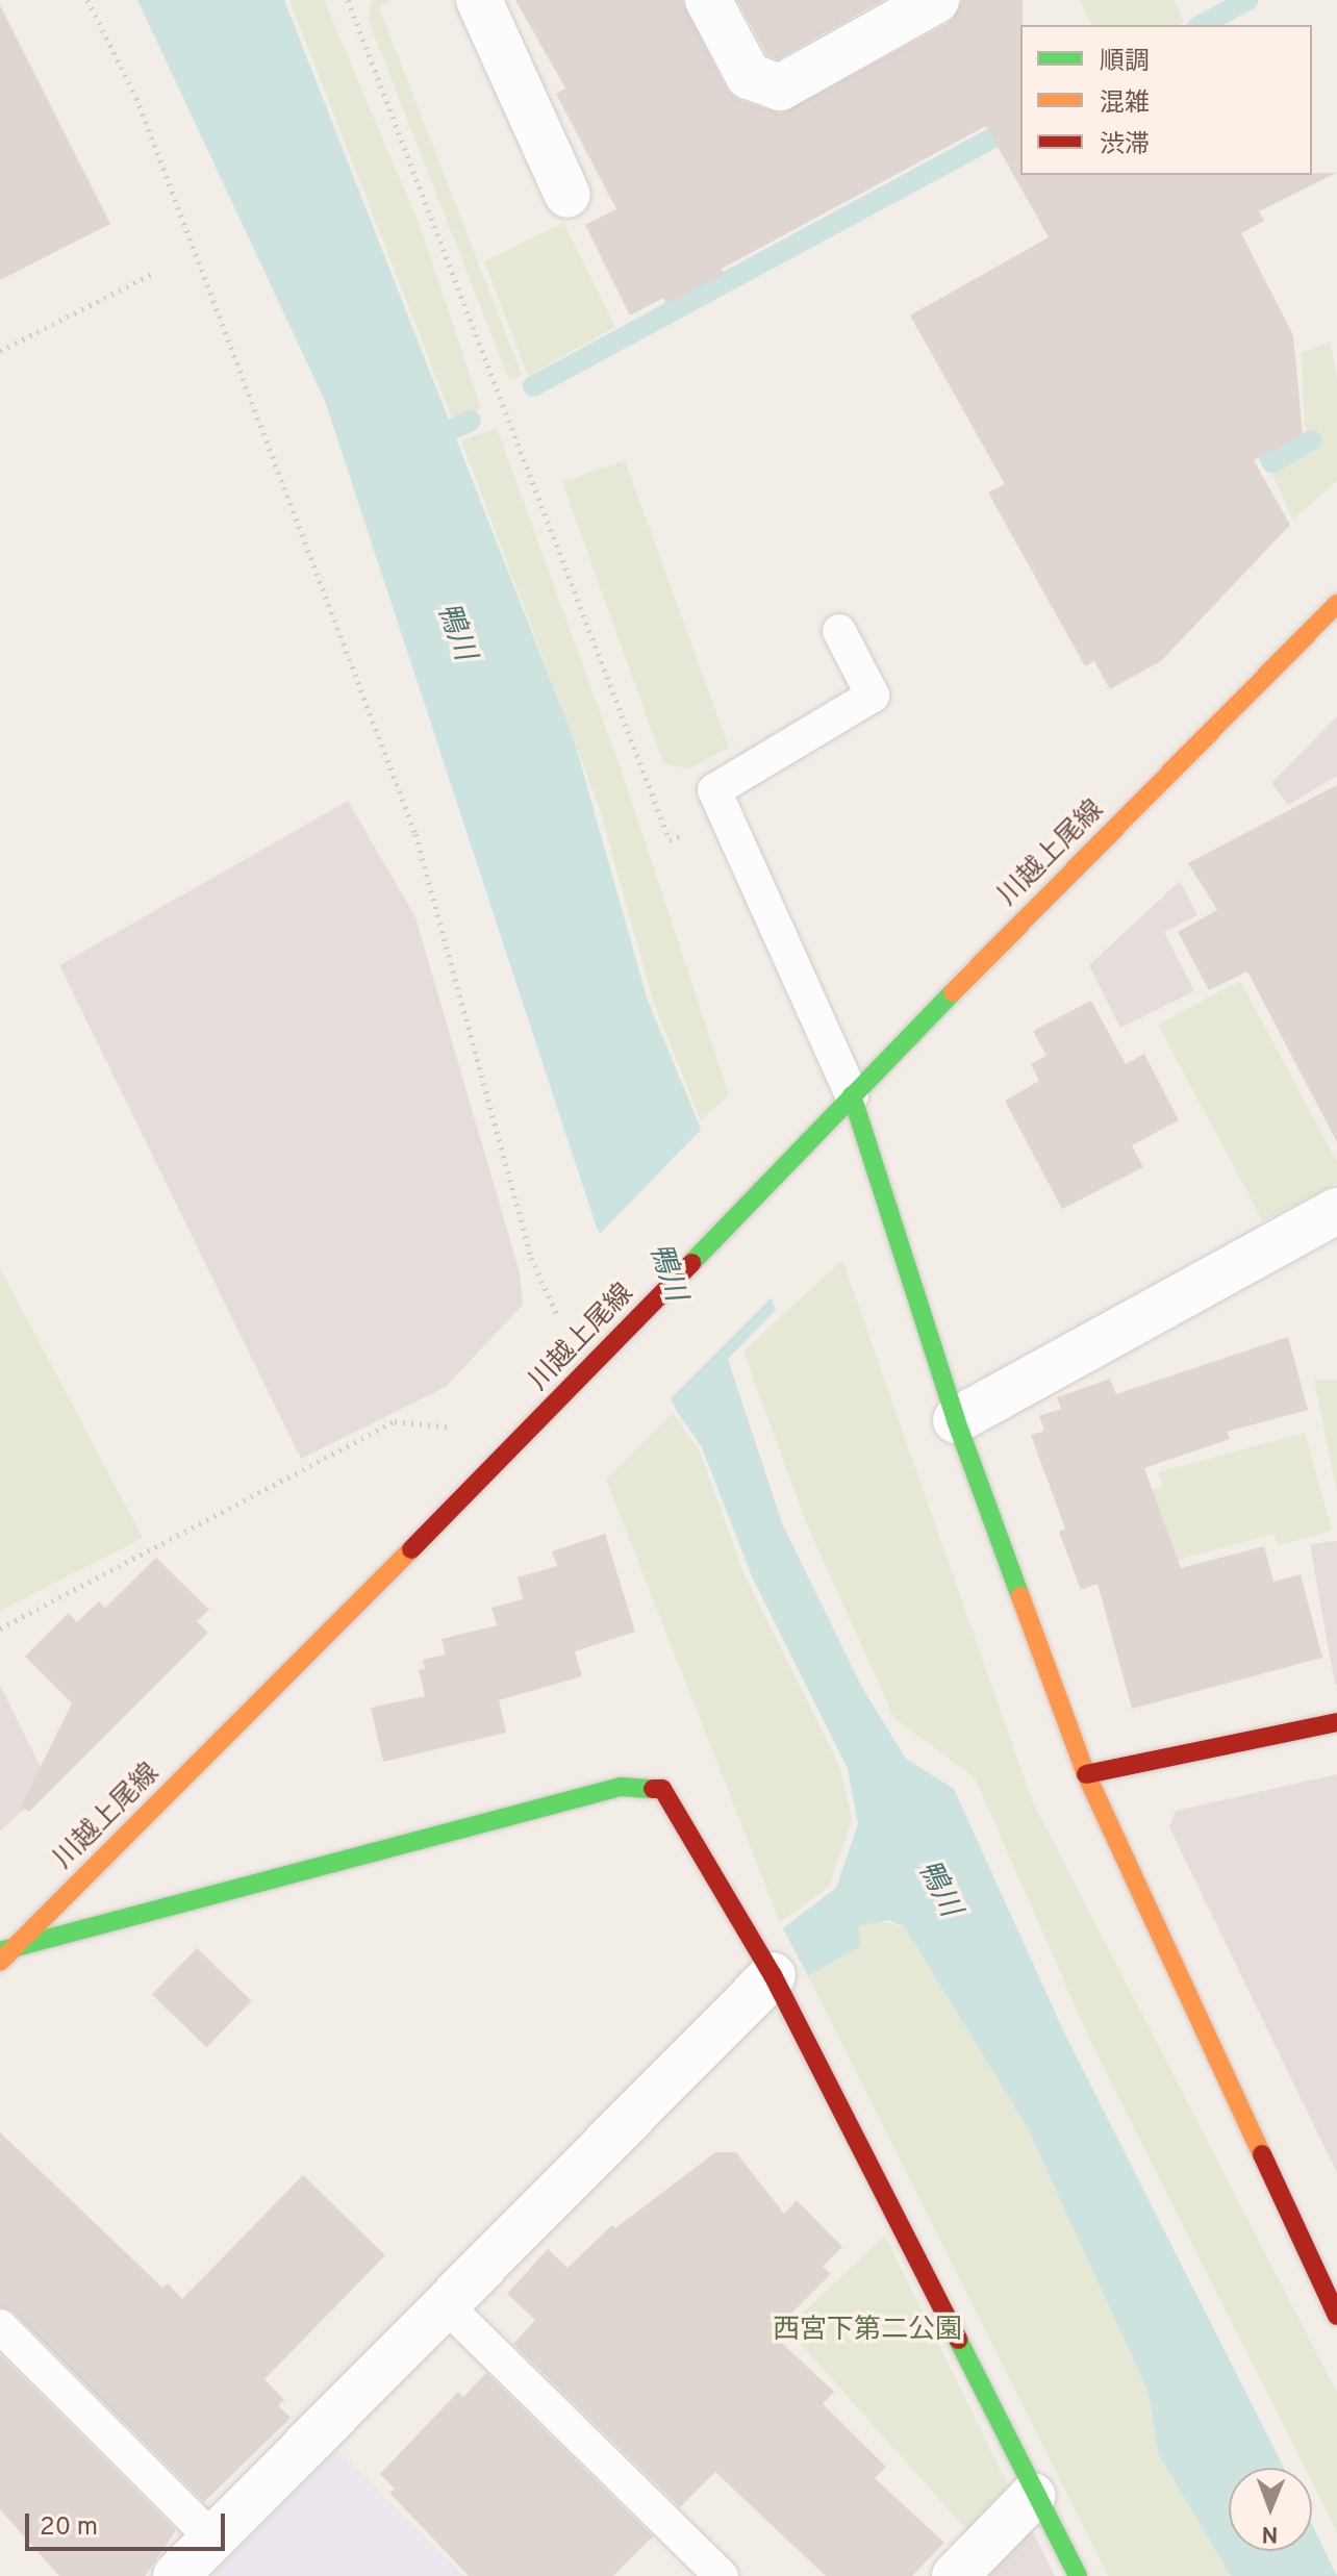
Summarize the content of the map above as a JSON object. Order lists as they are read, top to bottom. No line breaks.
{"streets":{"street":["川越上尾線"]},"water":["鴨川"],"parks":["西宮下第二公園"],"legend":["順調","混雑","渋滞"],"scale_bar":"20 m","north":"bottom"}
